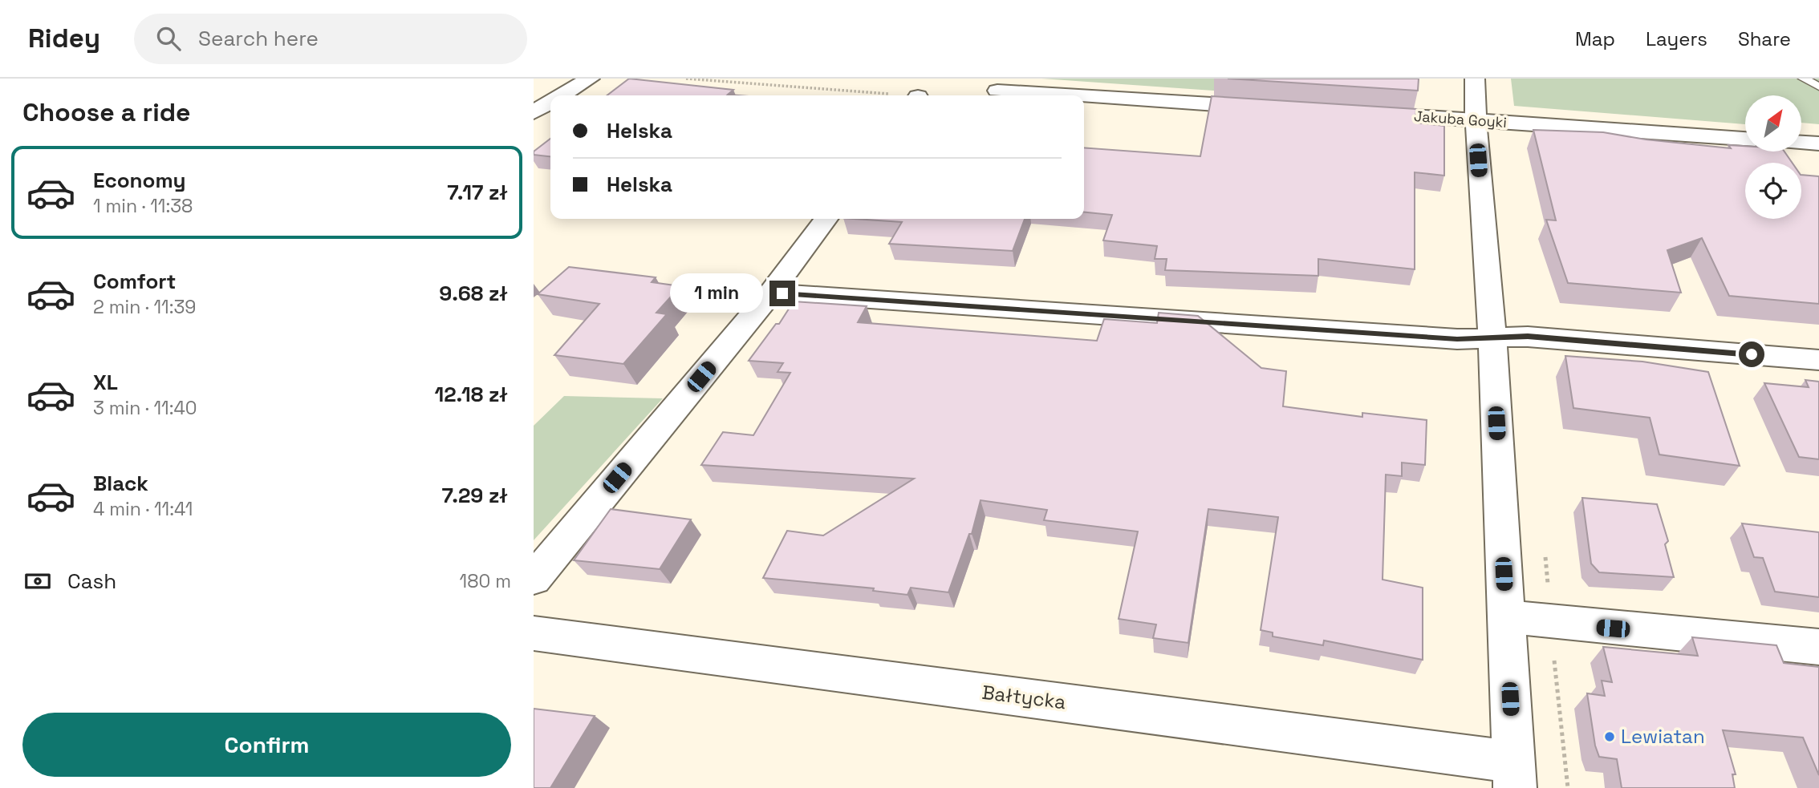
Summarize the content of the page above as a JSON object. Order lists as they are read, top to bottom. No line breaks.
{"streets":{"street":["Jakuba Goyki","Bałtycka"]},"places":["Lewiatan"],"north":"top right","page":{"header":"Ridey","search":"Search here","nav":["Map","Layers","Share"],"heading":"Choose a ride","banner":["Helska","Helska"],"list":[{"name":"Economy","note":"1 min · 11:38","value":"7.17 zł"},{"name":"Comfort","note":"2 min · 11:39","value":"9.68 zł"},{"name":"XL","note":"3 min · 11:40","value":"12.18 zł"},{"name":"Black","note":"4 min · 11:41","value":"7.29 zł"}],"bubble":"1 min","pay":["Cash","180 m"],"buttons":"Confirm"}}
